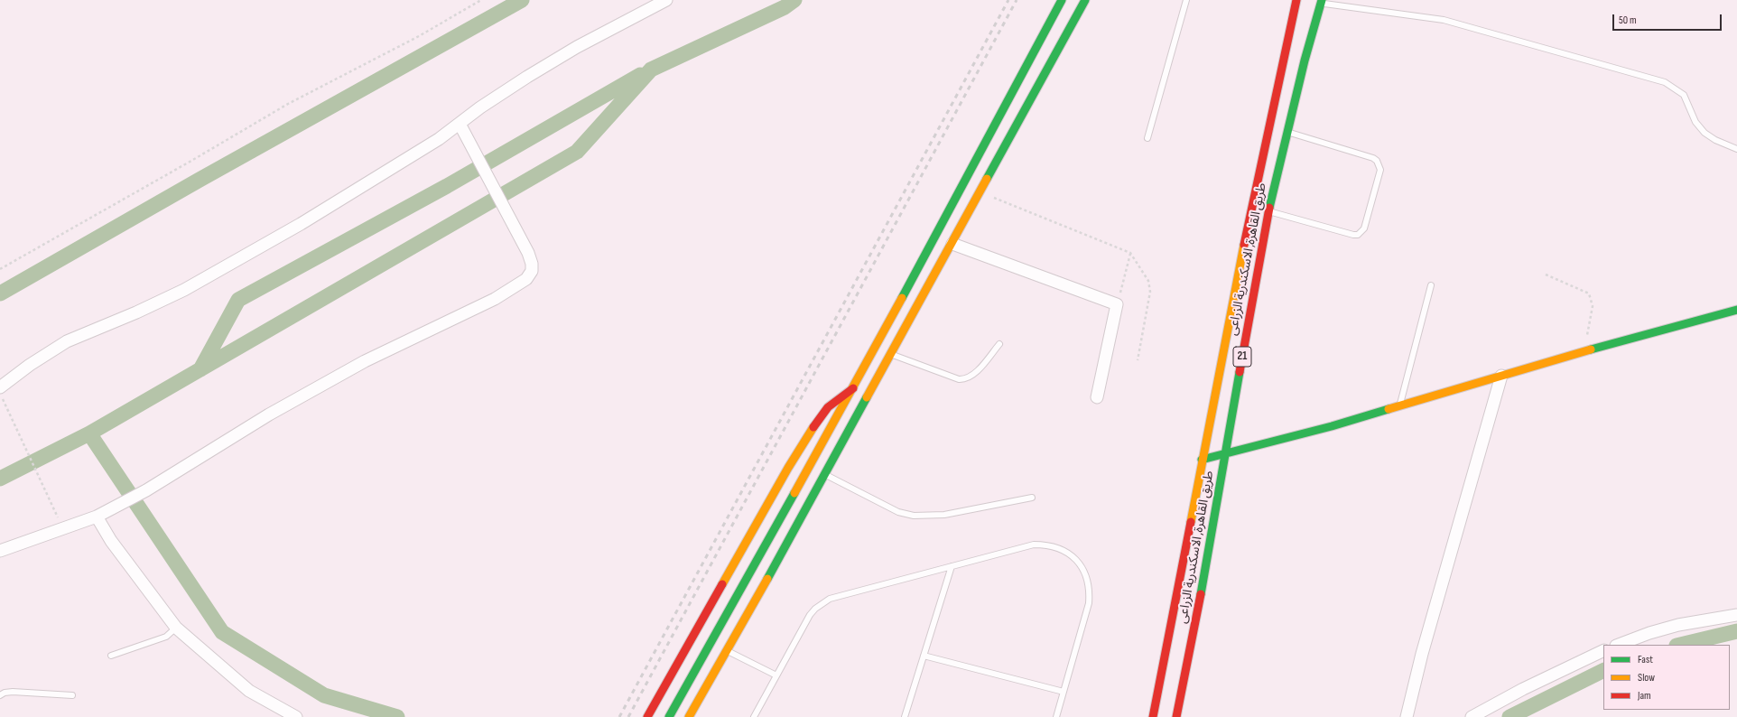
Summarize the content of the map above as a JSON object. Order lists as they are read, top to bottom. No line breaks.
{"streets":{"main road":["طريق القاهرة, الاسكندرية الزراعى","21"]},"legend":["Fast","Slow","Jam"],"scale_bar":"50 m"}
